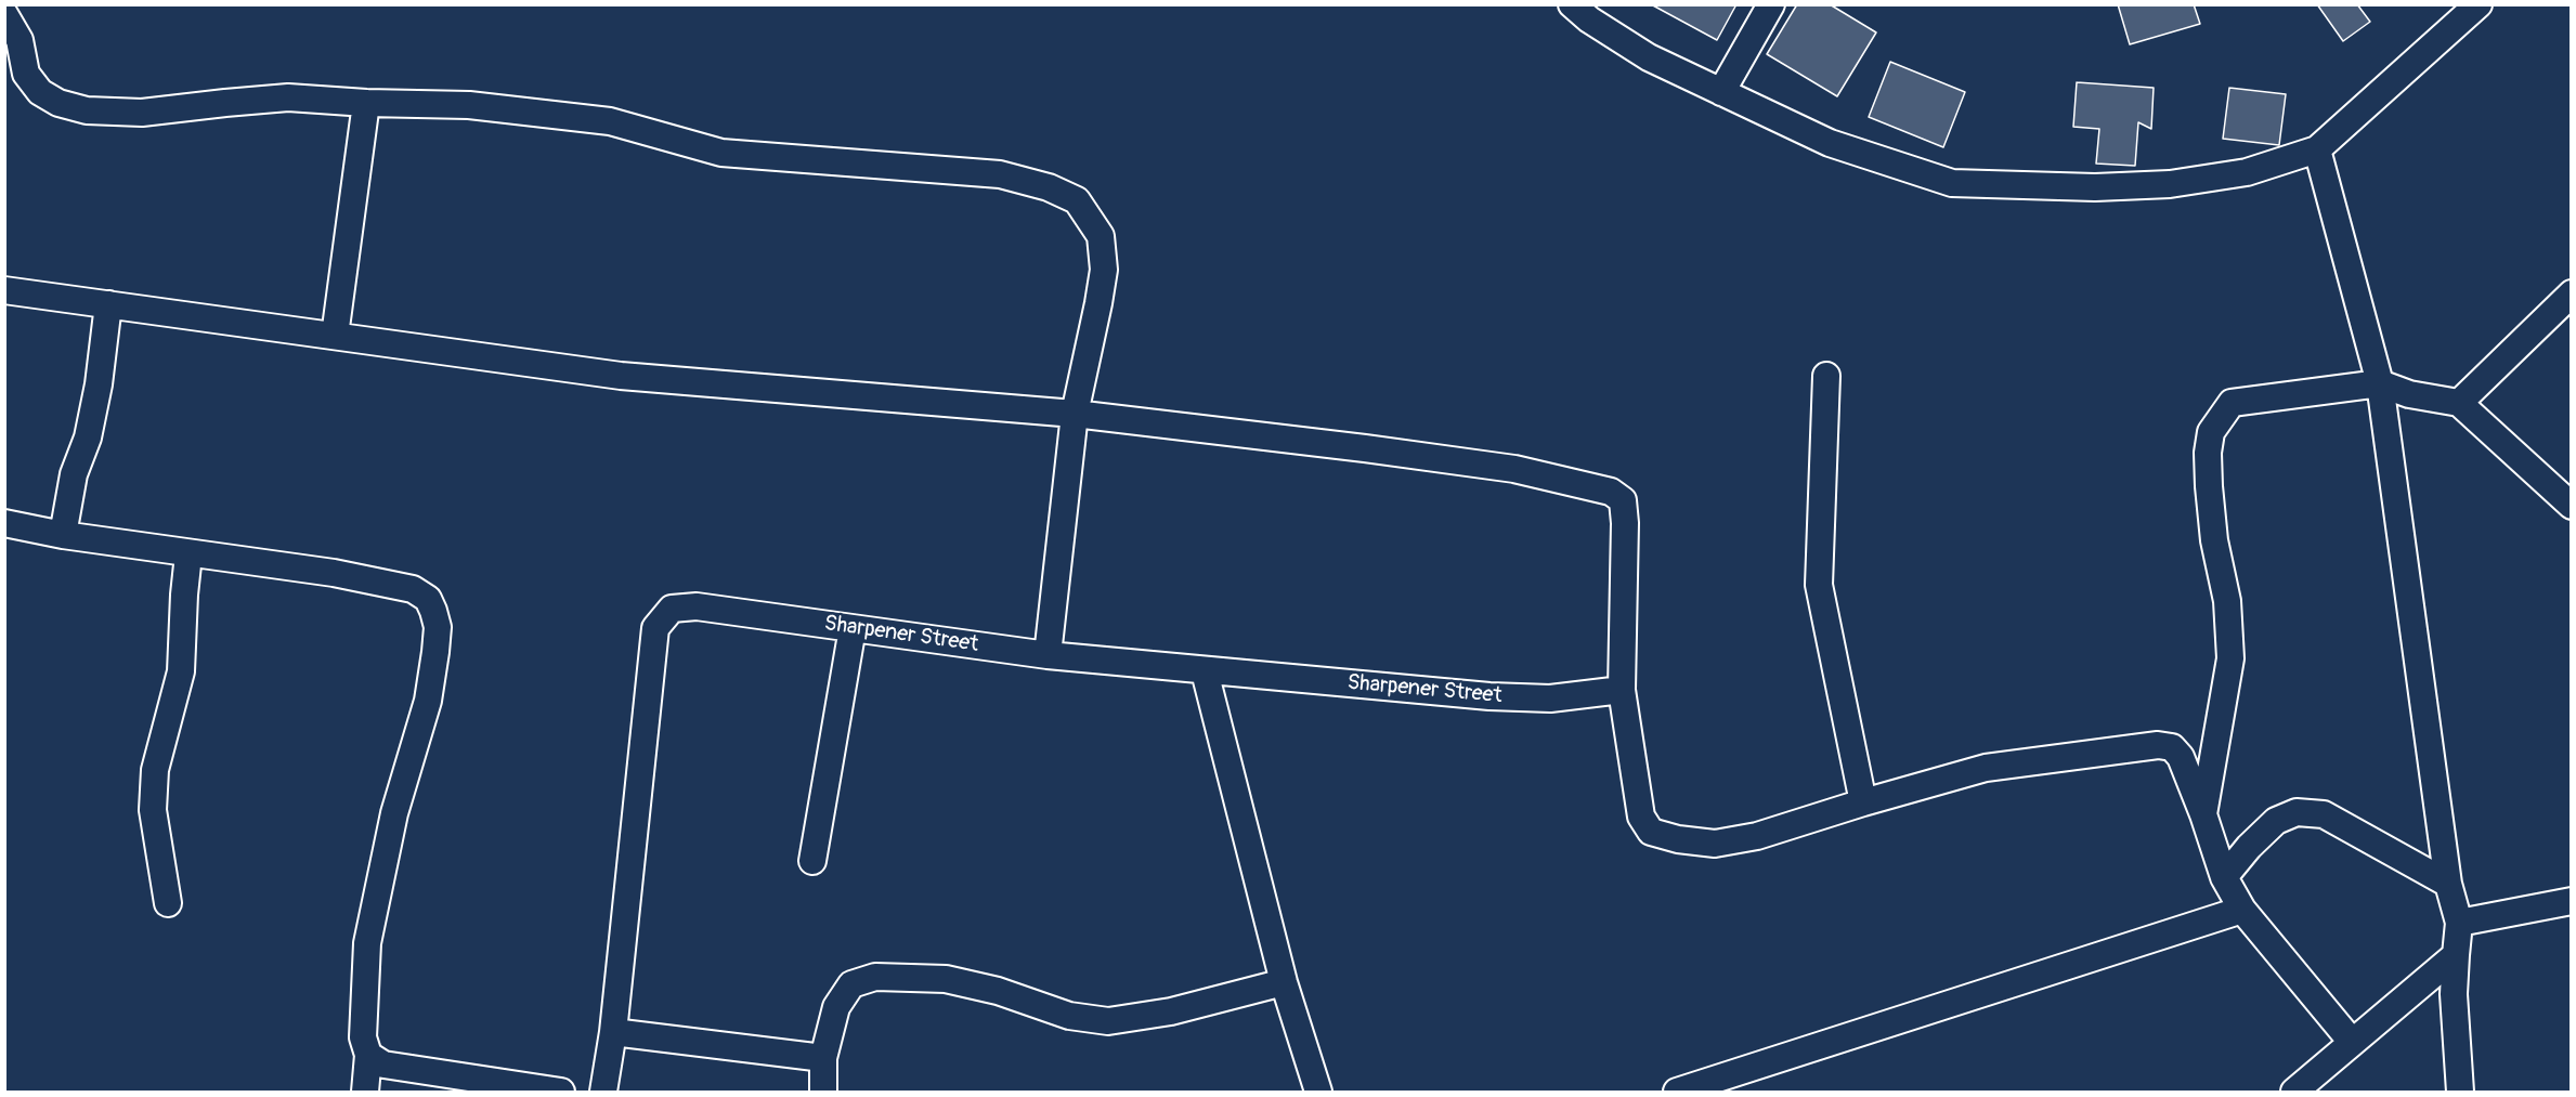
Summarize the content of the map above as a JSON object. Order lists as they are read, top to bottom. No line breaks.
{"streets":{"street":["Sharpener Street"]}}
